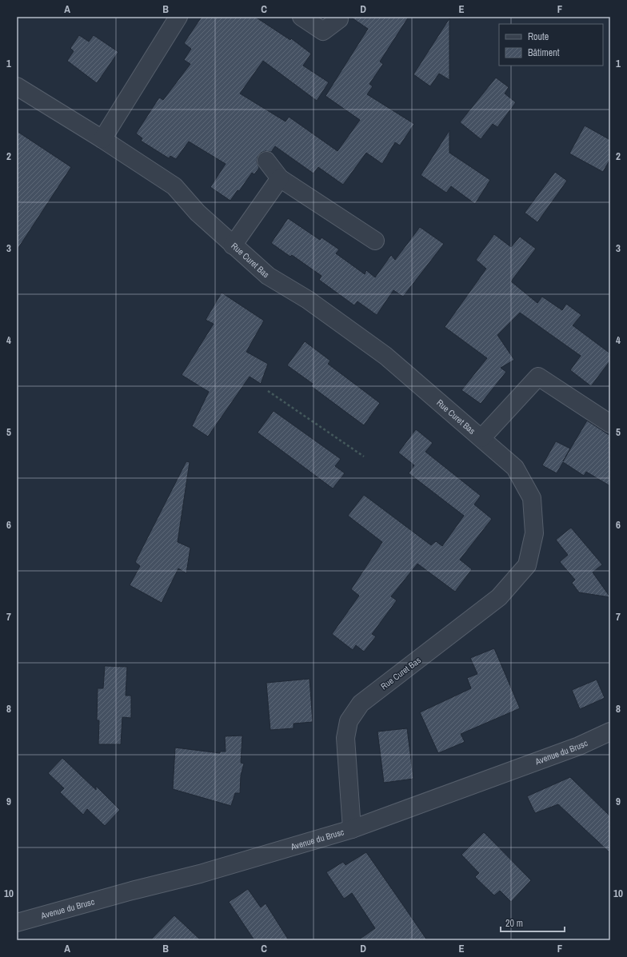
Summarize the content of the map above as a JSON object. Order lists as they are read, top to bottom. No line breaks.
{"streets":{"street":["Rue Curet Bas","Avenue du Brusc"]},"crossings":[["Rue Curet Bas","Avenue du Brusc"]],"legend":["Route","Bâtiment"],"scale_bar":"20 m","grid":{"columns":["A","B","C","D","E","F"],"rows":["1","2","3","4","5","6","7","8","9","10"]}}
